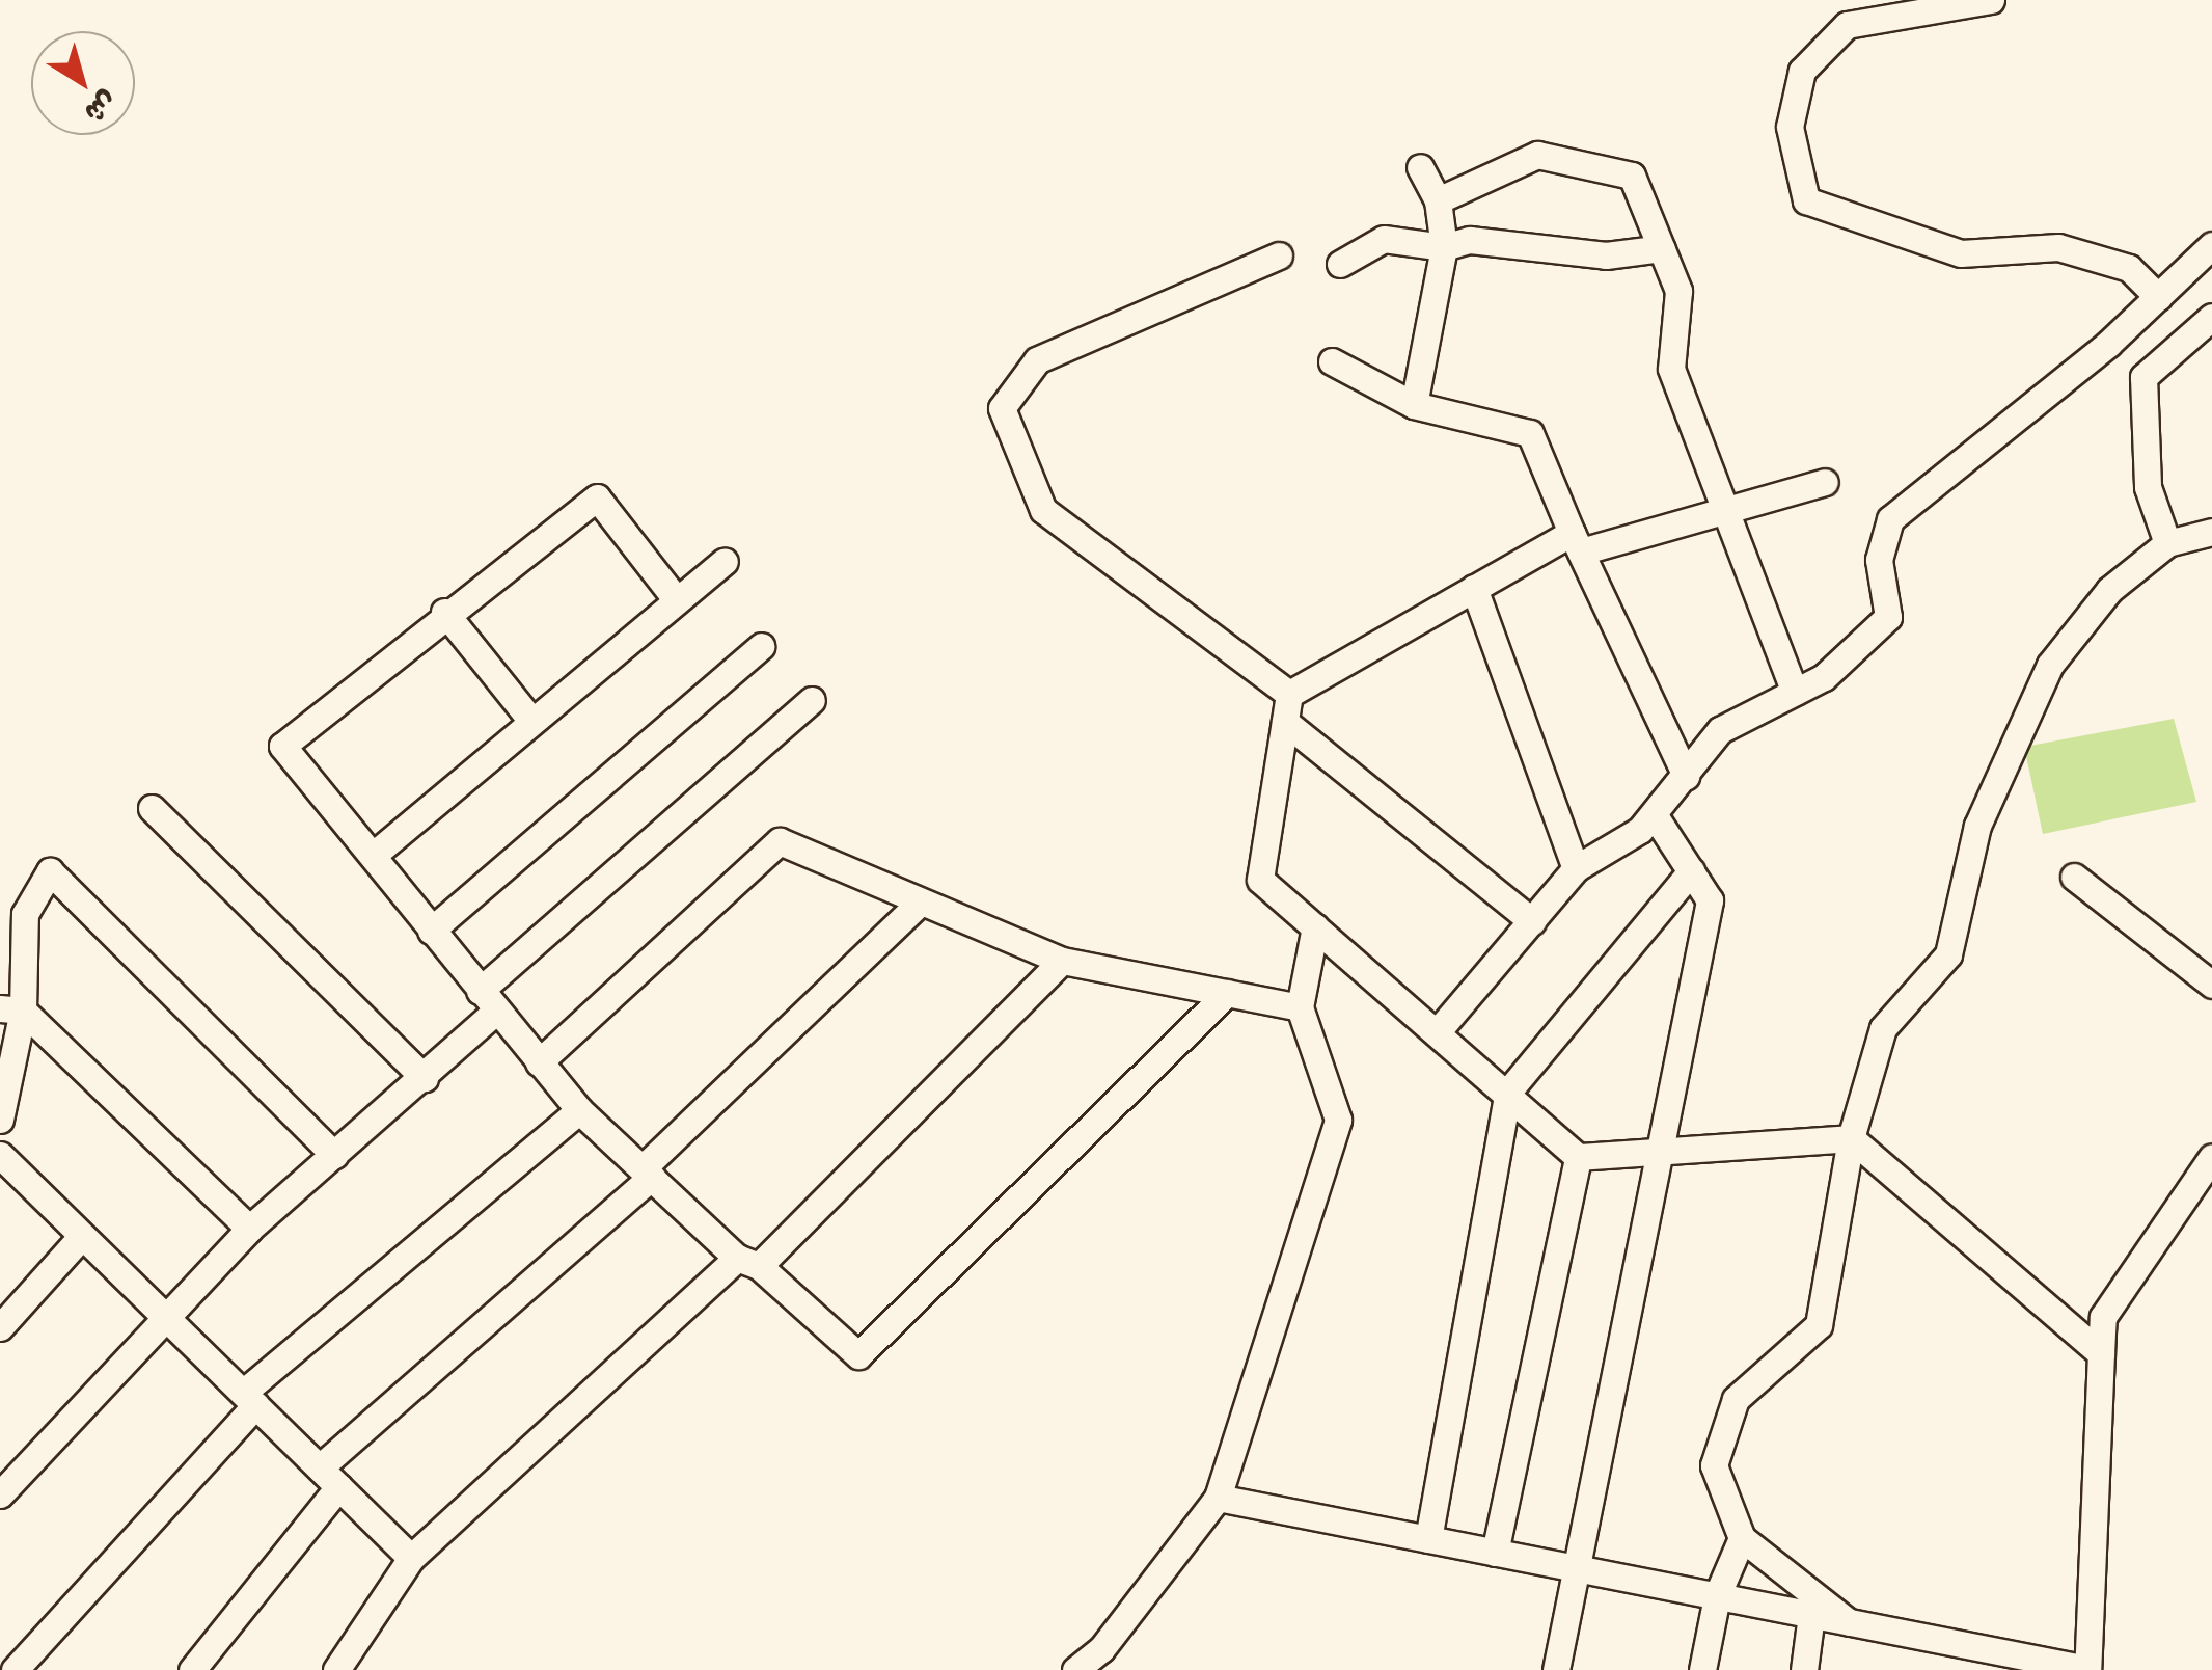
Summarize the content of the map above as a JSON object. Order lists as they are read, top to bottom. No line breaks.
{"north":"bottom right"}
